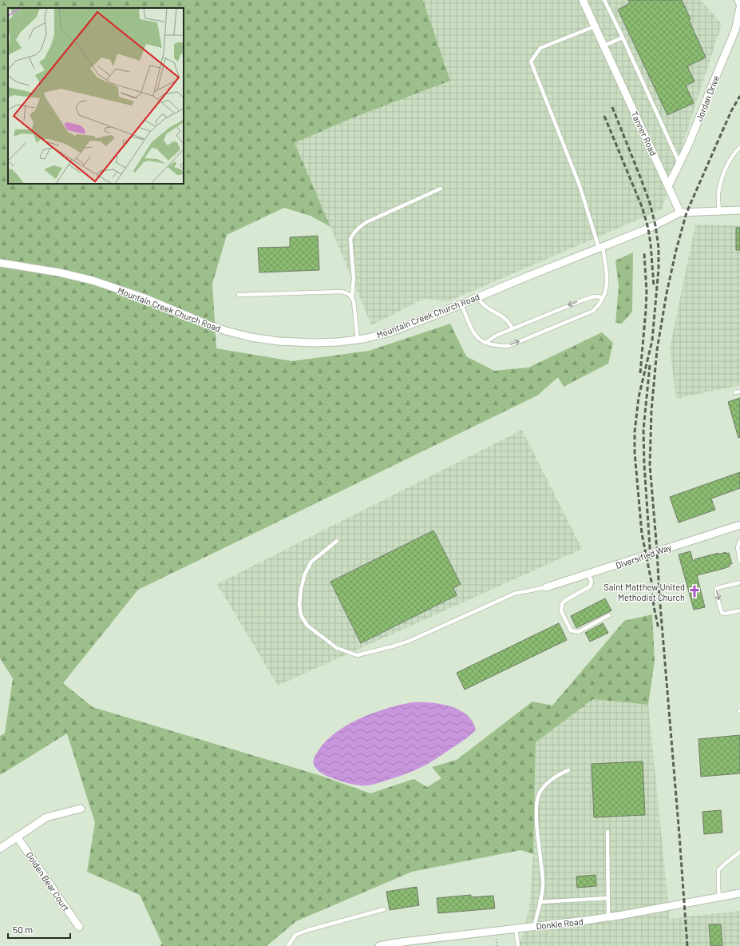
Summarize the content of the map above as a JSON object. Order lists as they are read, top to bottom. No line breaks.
{"streets":{"street":["Jordan Drive","Tanner Road","Mountain Creek Church Road","Diversified Way","Golden Bear Court","Donkle Road"]},"crossings":[["Jordan Drive","Tanner Road"],["Tanner Road","Mountain Creek Church Road"]],"places":{"church":["Saint Matthew United Methodist Church"]},"scale_bar":"50 m"}
